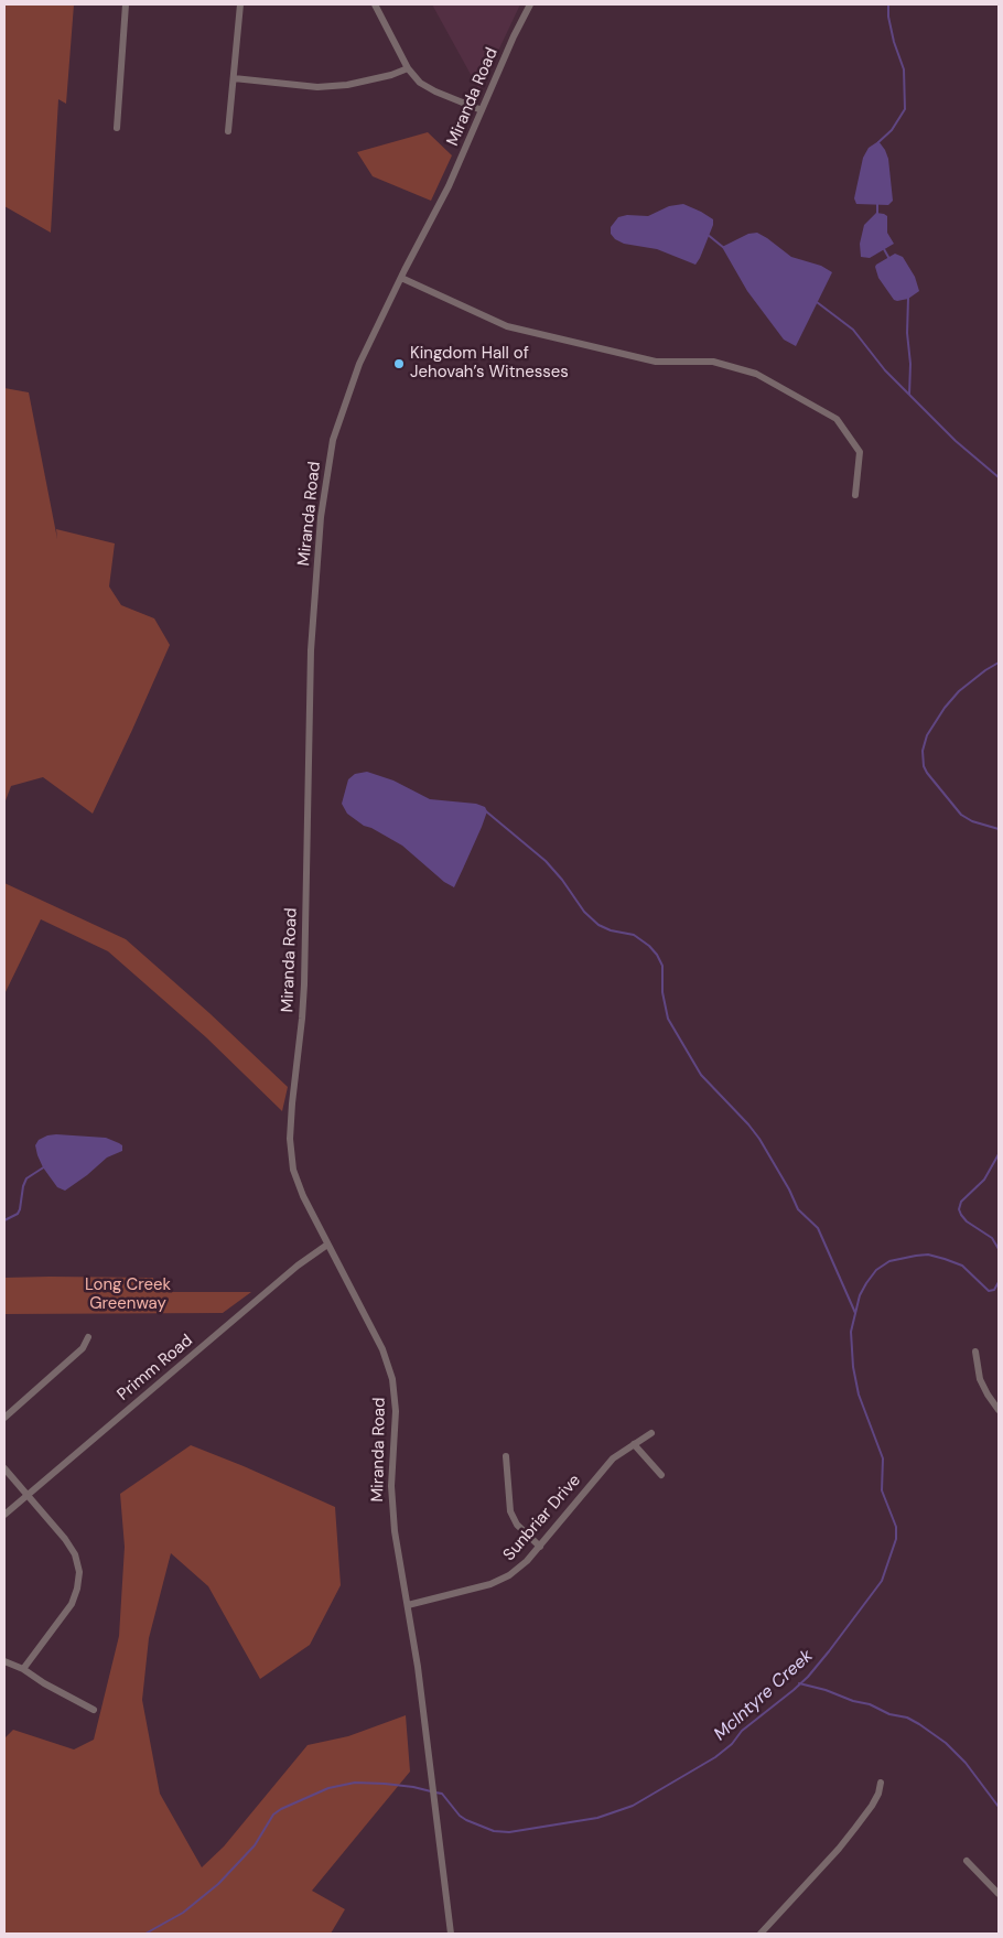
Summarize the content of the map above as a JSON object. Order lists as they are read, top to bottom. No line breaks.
{"streets":{"street":["Miranda Road","Primm Road","Sunbriar Drive"]},"crossings":[["Miranda Road","Primm Road"],["Miranda Road","Sunbriar Drive"]],"water":["McIntyre Creek"],"parks":["Long Creek Greenway"],"places":["Kingdom Hall of Jehovah’s Witnesses"]}
